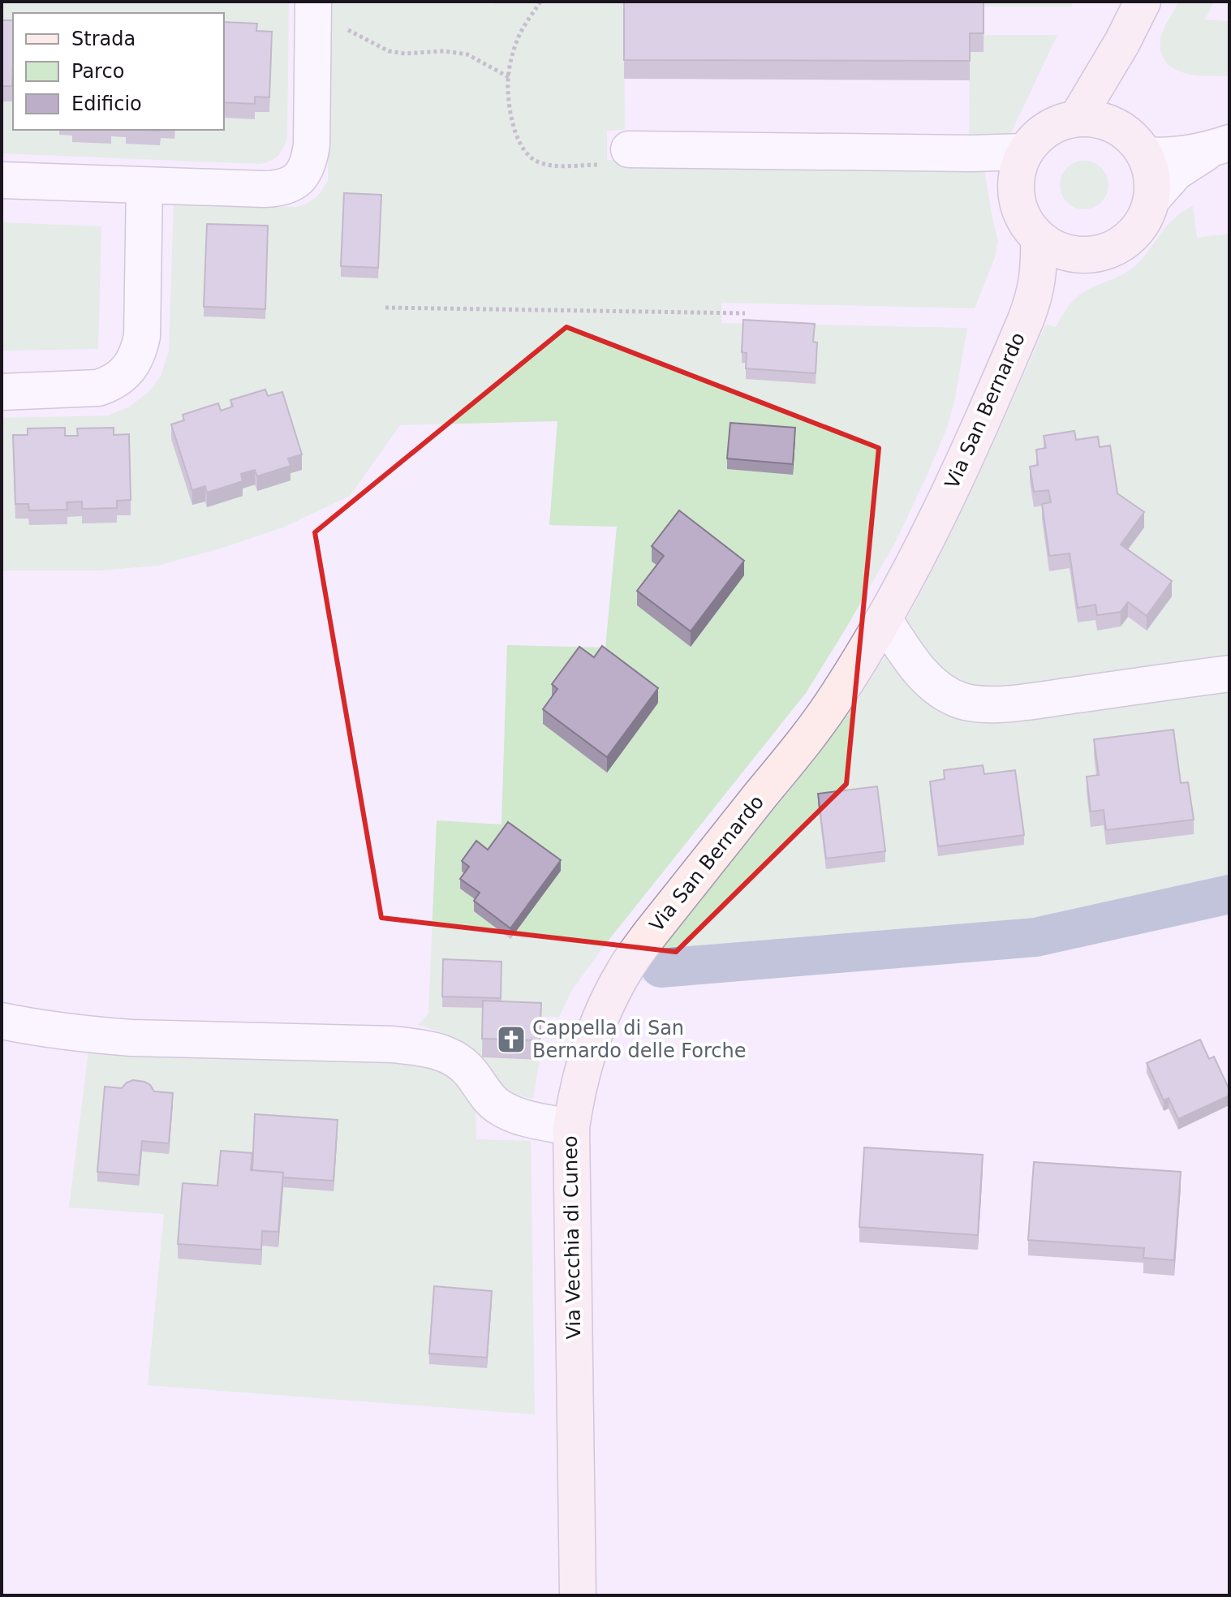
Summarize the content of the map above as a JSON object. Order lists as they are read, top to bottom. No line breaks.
{"streets":{"street":["Via San Bernardo","Via Vecchia di Cuneo"]},"crossings":[["Via San Bernardo","Via Vecchia di Cuneo"]],"places":{"church":["Cappella di San Bernardo delle Forche"]},"legend":["Strada","Parco","Edificio"]}
